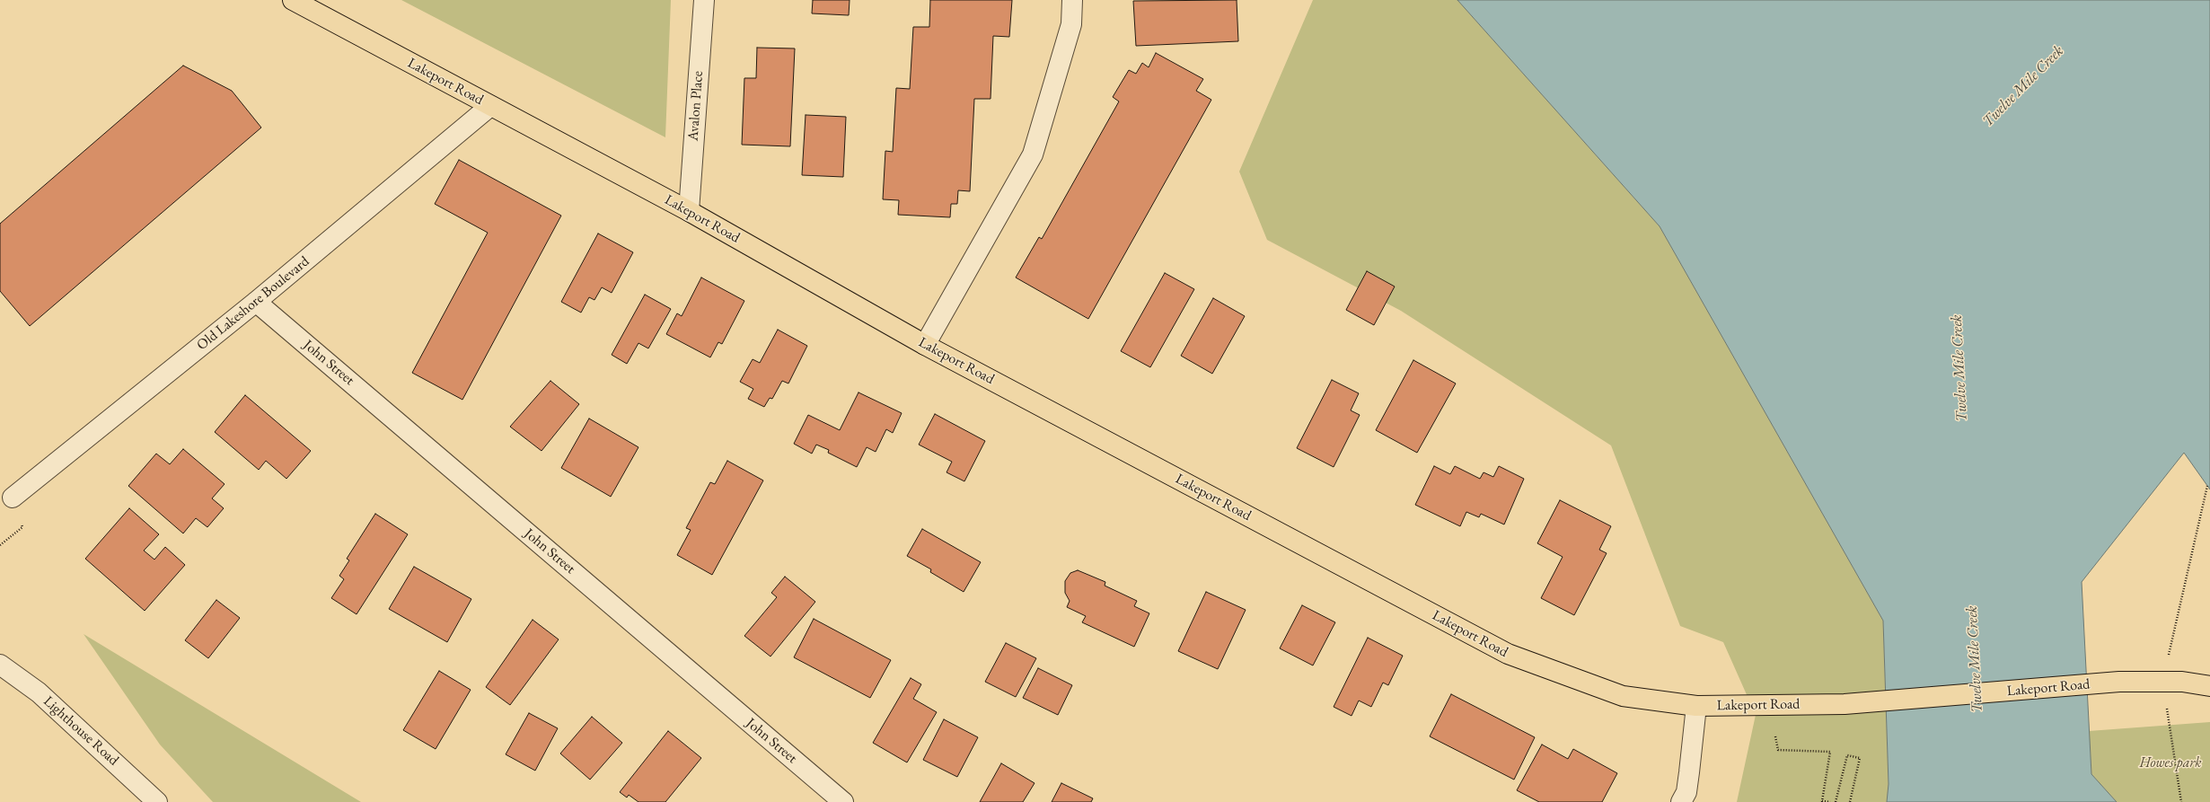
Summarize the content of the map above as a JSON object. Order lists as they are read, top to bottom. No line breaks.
{"streets":{"main road":["Lakeport Road"],"street":["Avalon Place","Old Lakeshore Boulevard","John Street","Lighthouse Road"]},"crossings":[["Lakeport Road","Avalon Place"],["Lakeport Road","Old Lakeshore Boulevard"],["Old Lakeshore Boulevard","John Street"]],"water":["Twelve Mile Creek"],"parks":["Howes park"]}
